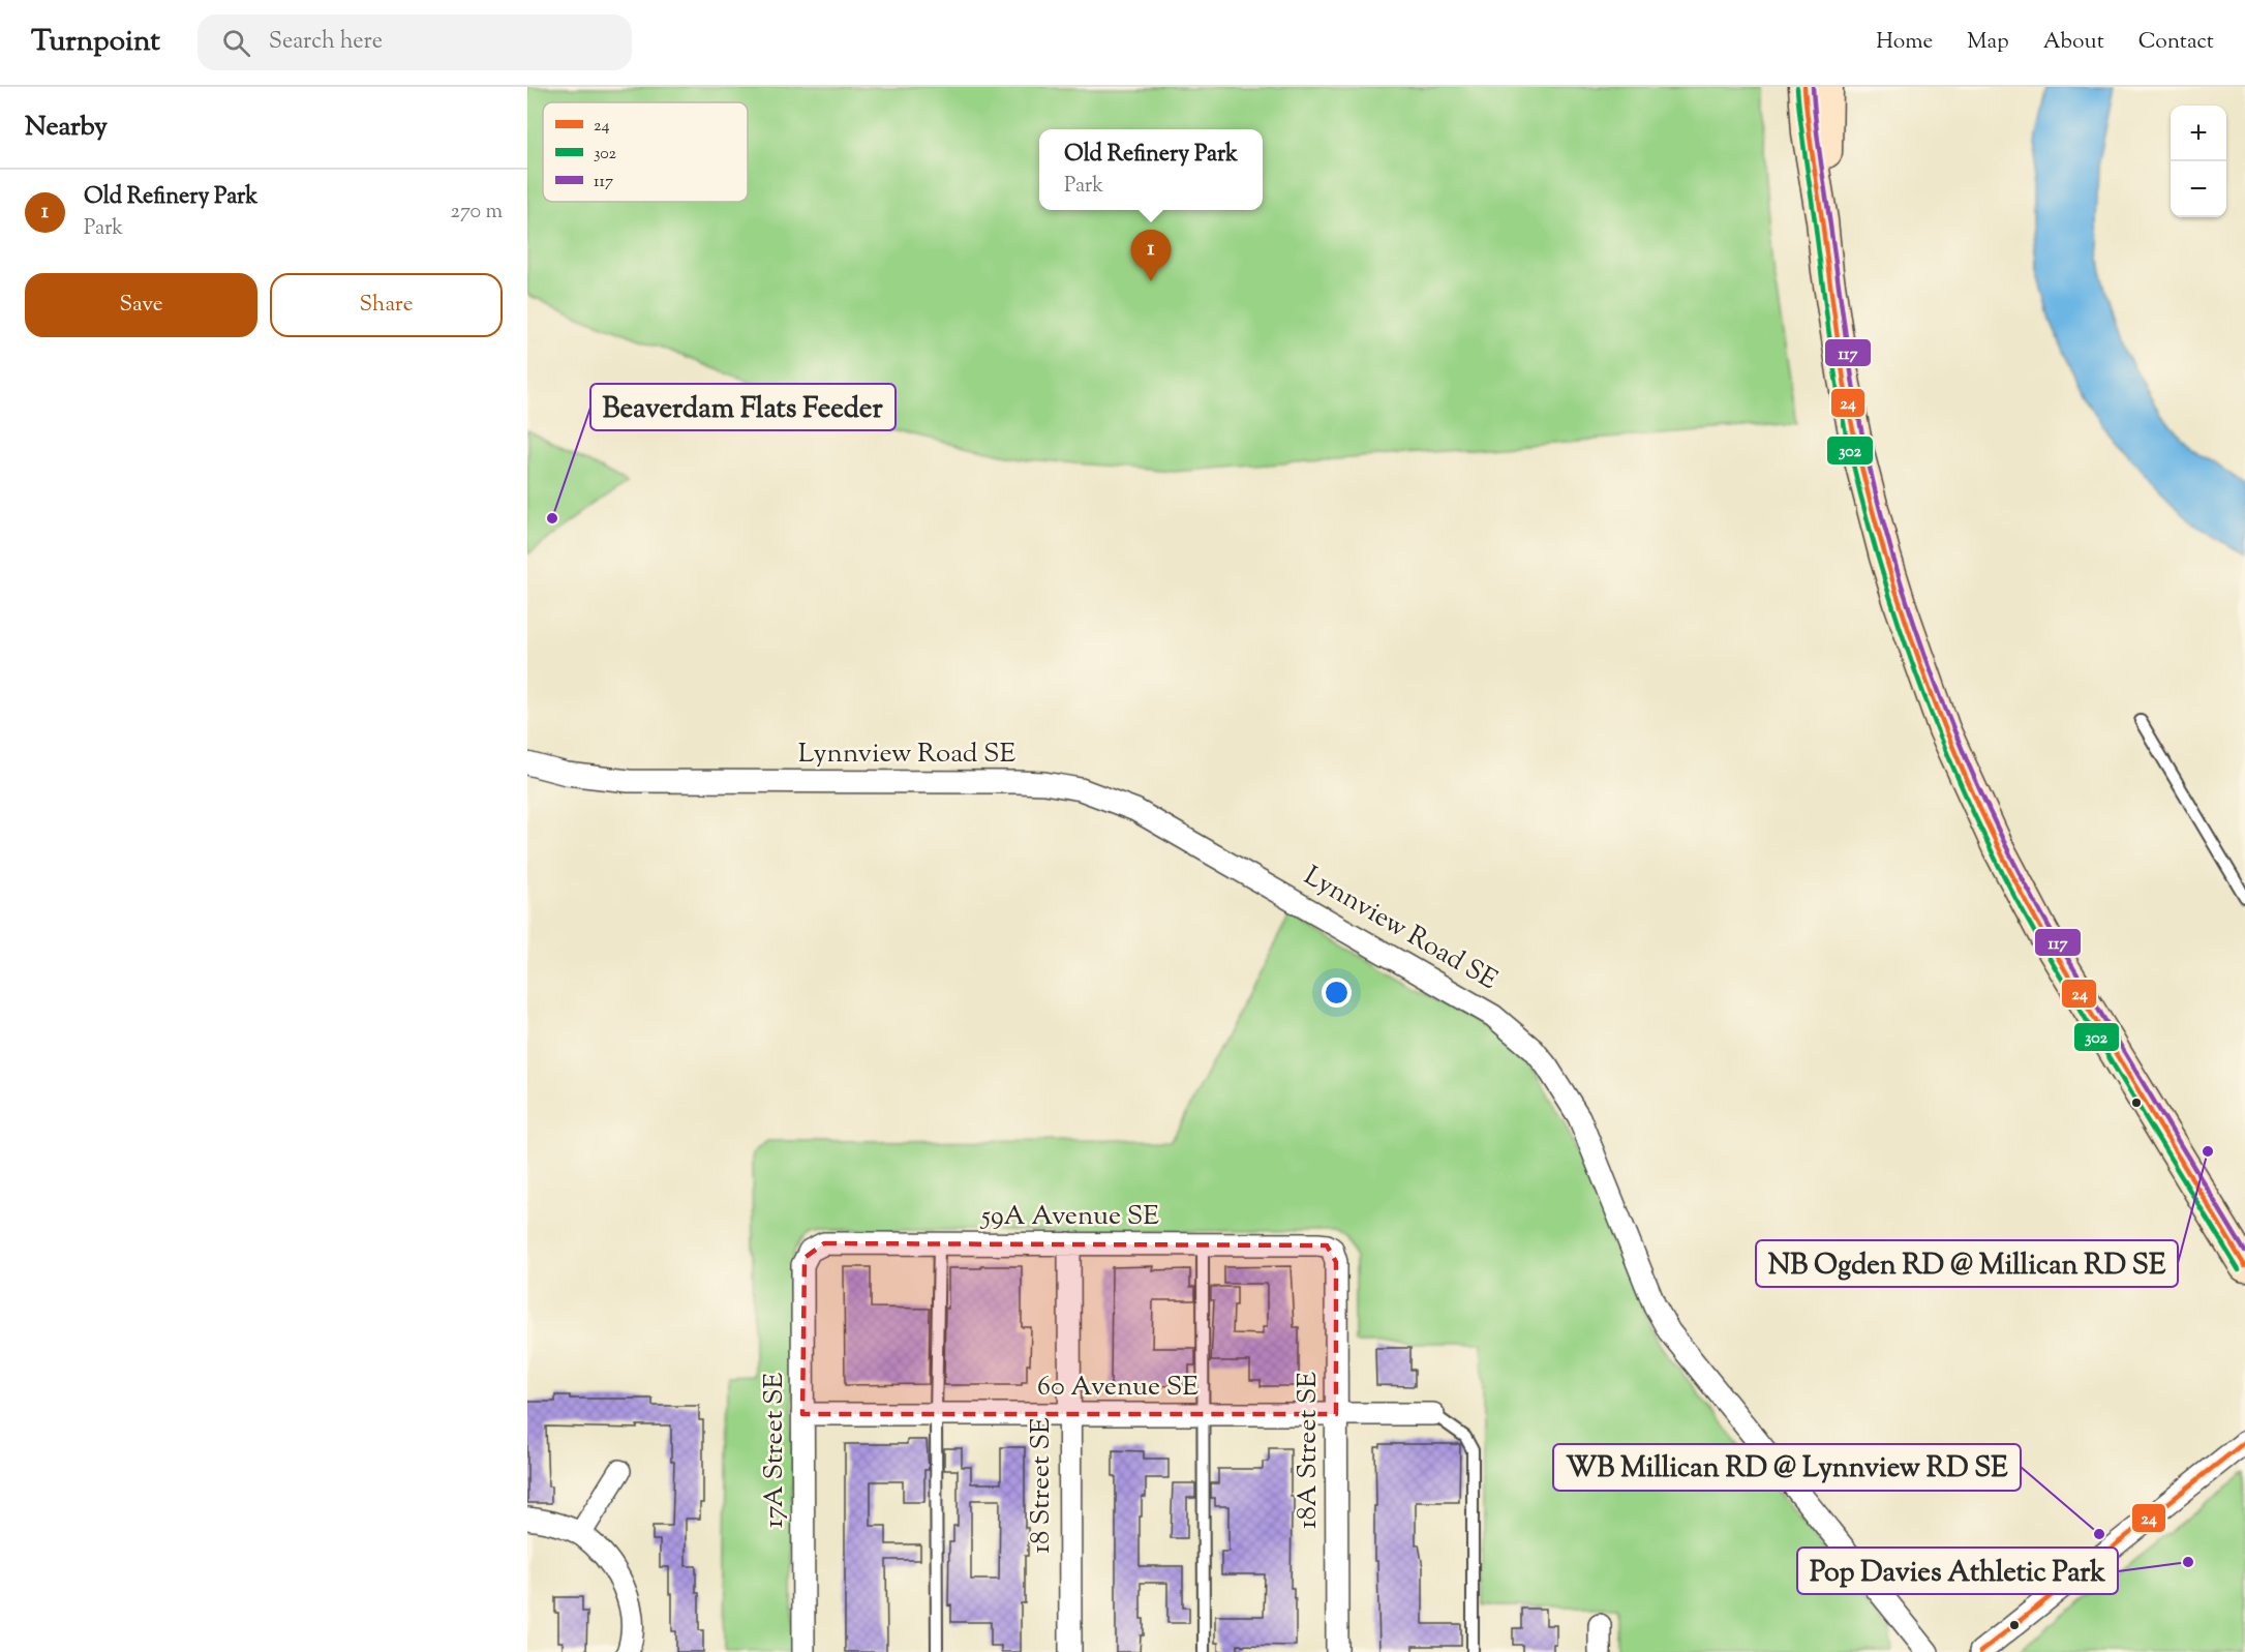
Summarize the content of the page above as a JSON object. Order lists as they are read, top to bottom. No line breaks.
{"streets":{"street":["Lynnview Road SE","59A Avenue SE","60 Avenue SE","17A Street SE","18A Street SE","18 Street SE"]},"crossings":[["59A Avenue SE","17A Street SE"],["59A Avenue SE","18A Street SE"],["59A Avenue SE","18 Street SE"],["60 Avenue SE","17A Street SE"],["60 Avenue SE","18A Street SE"],["60 Avenue SE","18 Street SE"]],"places":["Beaverdam Flats Feeder","NB Ogden RD @ Millican RD SE","WB Millican RD @ Lynnview RD SE","Pop Davies Athletic Park"],"lines":["transit line 24","transit line 117","transit line 302"],"legend":["24","302","117"],"page":{"header":"Turnpoint","search":"Search here","nav":["Home","Map","About","Contact"],"heading":"Nearby","map_buttons":["+","−"],"popup":["Old Refinery Park","Park"],"list":[{"mark":"1","name":"Old Refinery Park","note":"Park","value":"270 m"}],"pins":"1","buttons":["Save","Share"]}}
